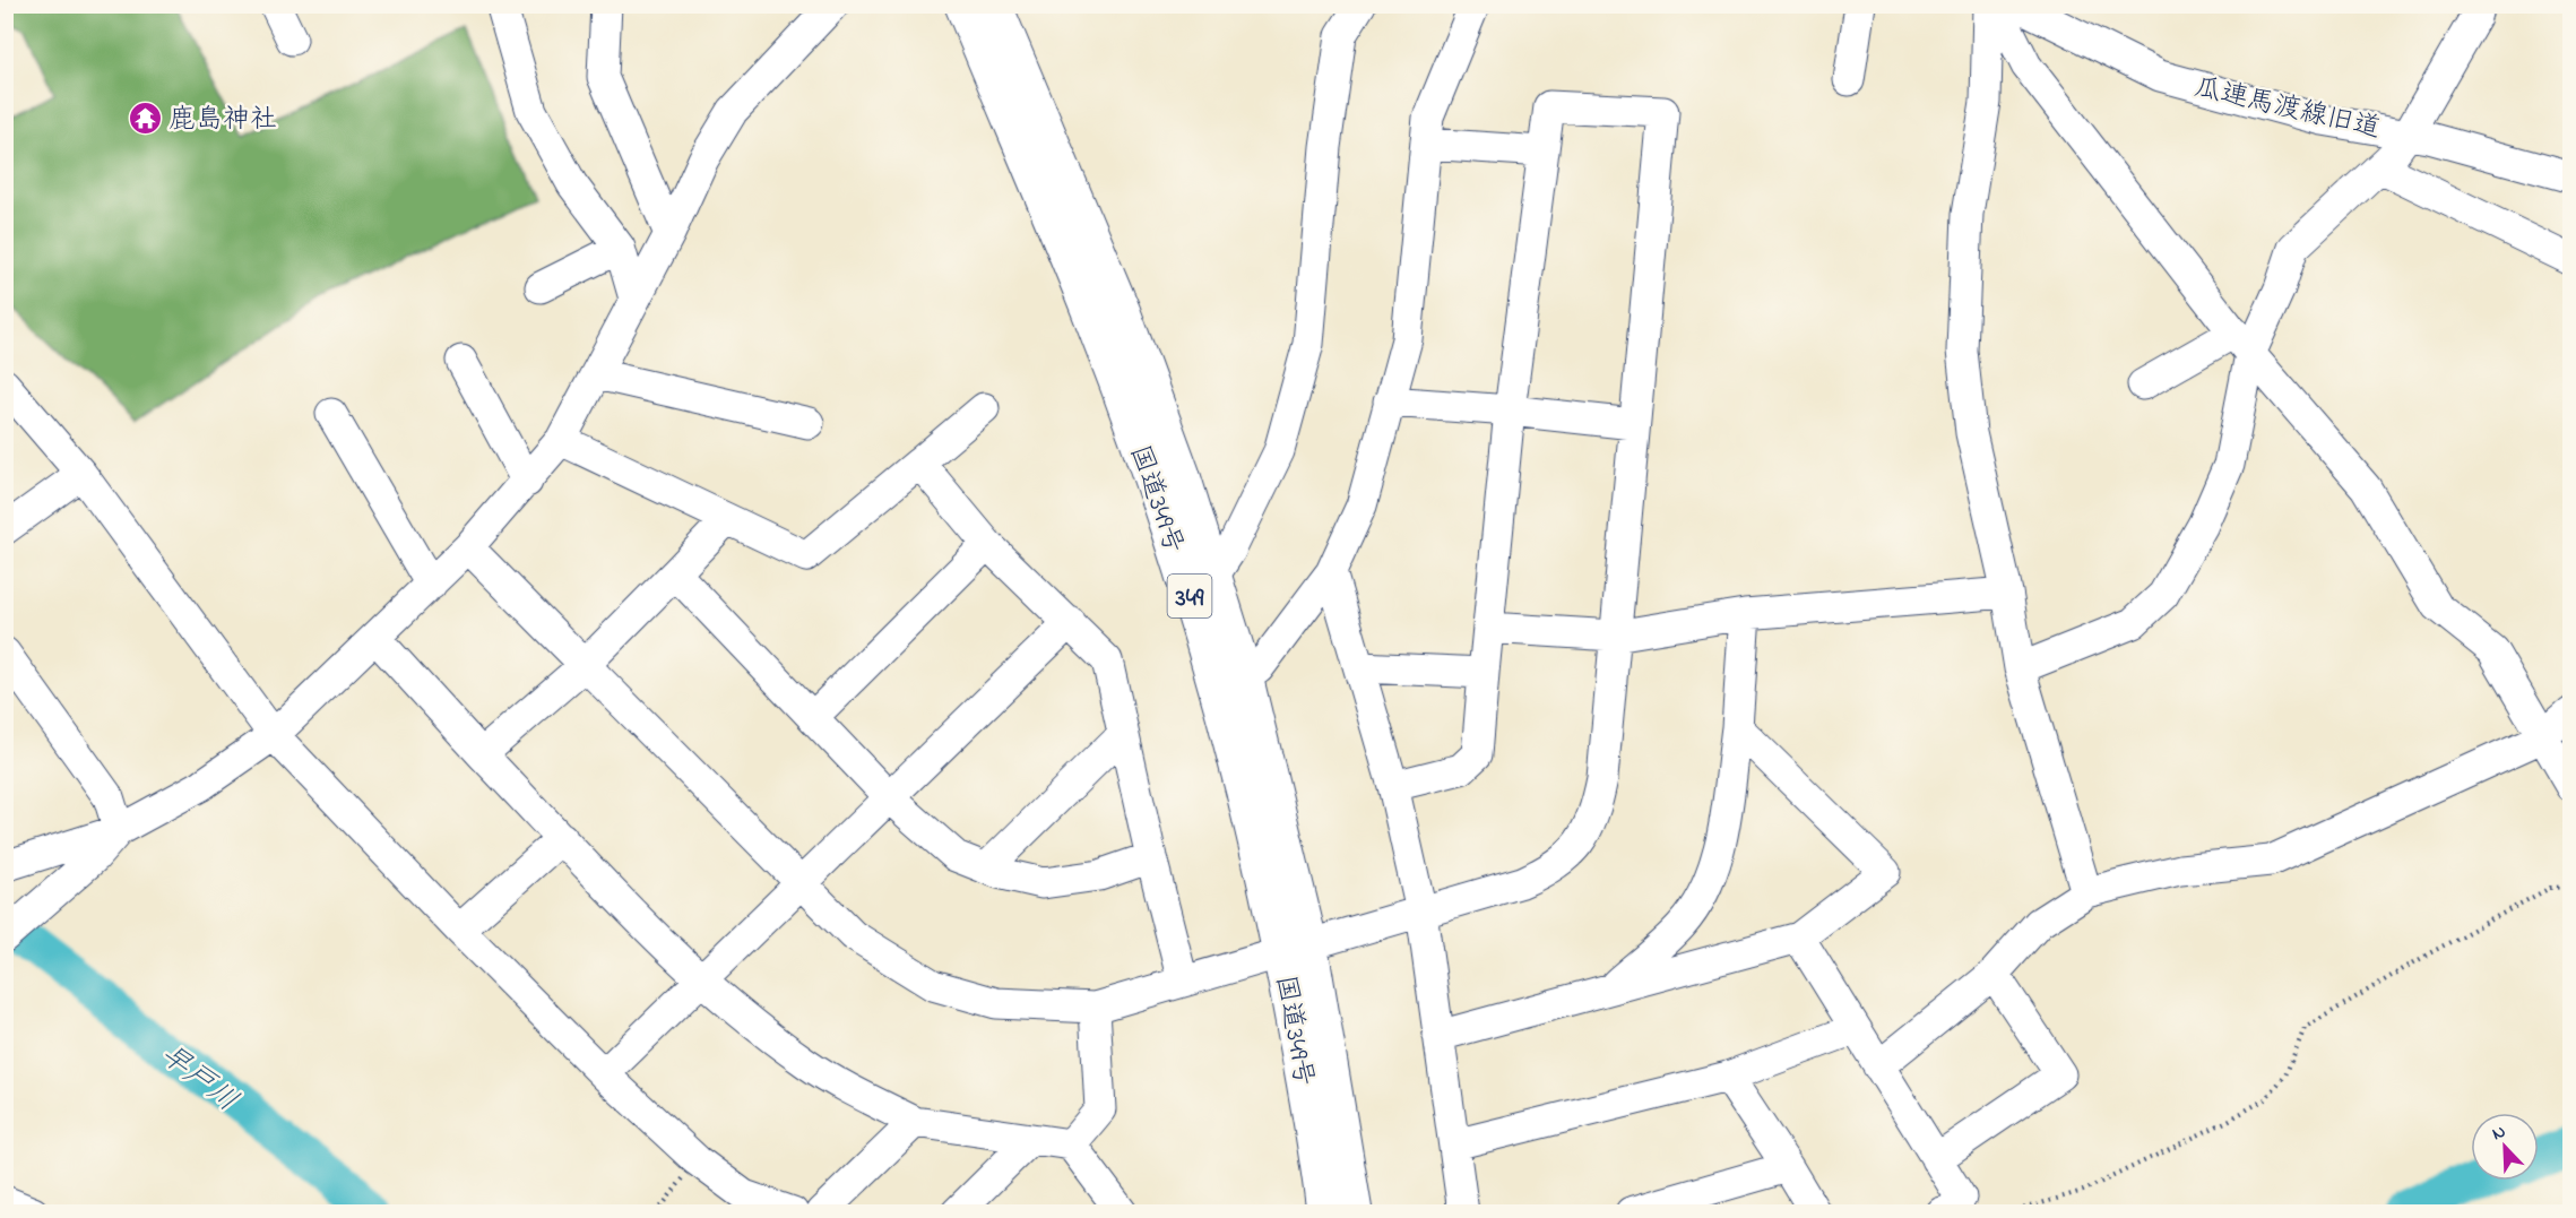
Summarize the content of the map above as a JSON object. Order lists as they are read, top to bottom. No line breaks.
{"streets":{"highway":["国道349号","349"],"street":["瓜連馬渡線旧道"]},"water":["早戸川"],"places":{"temple":["鹿島神社"]},"north":"top left"}
